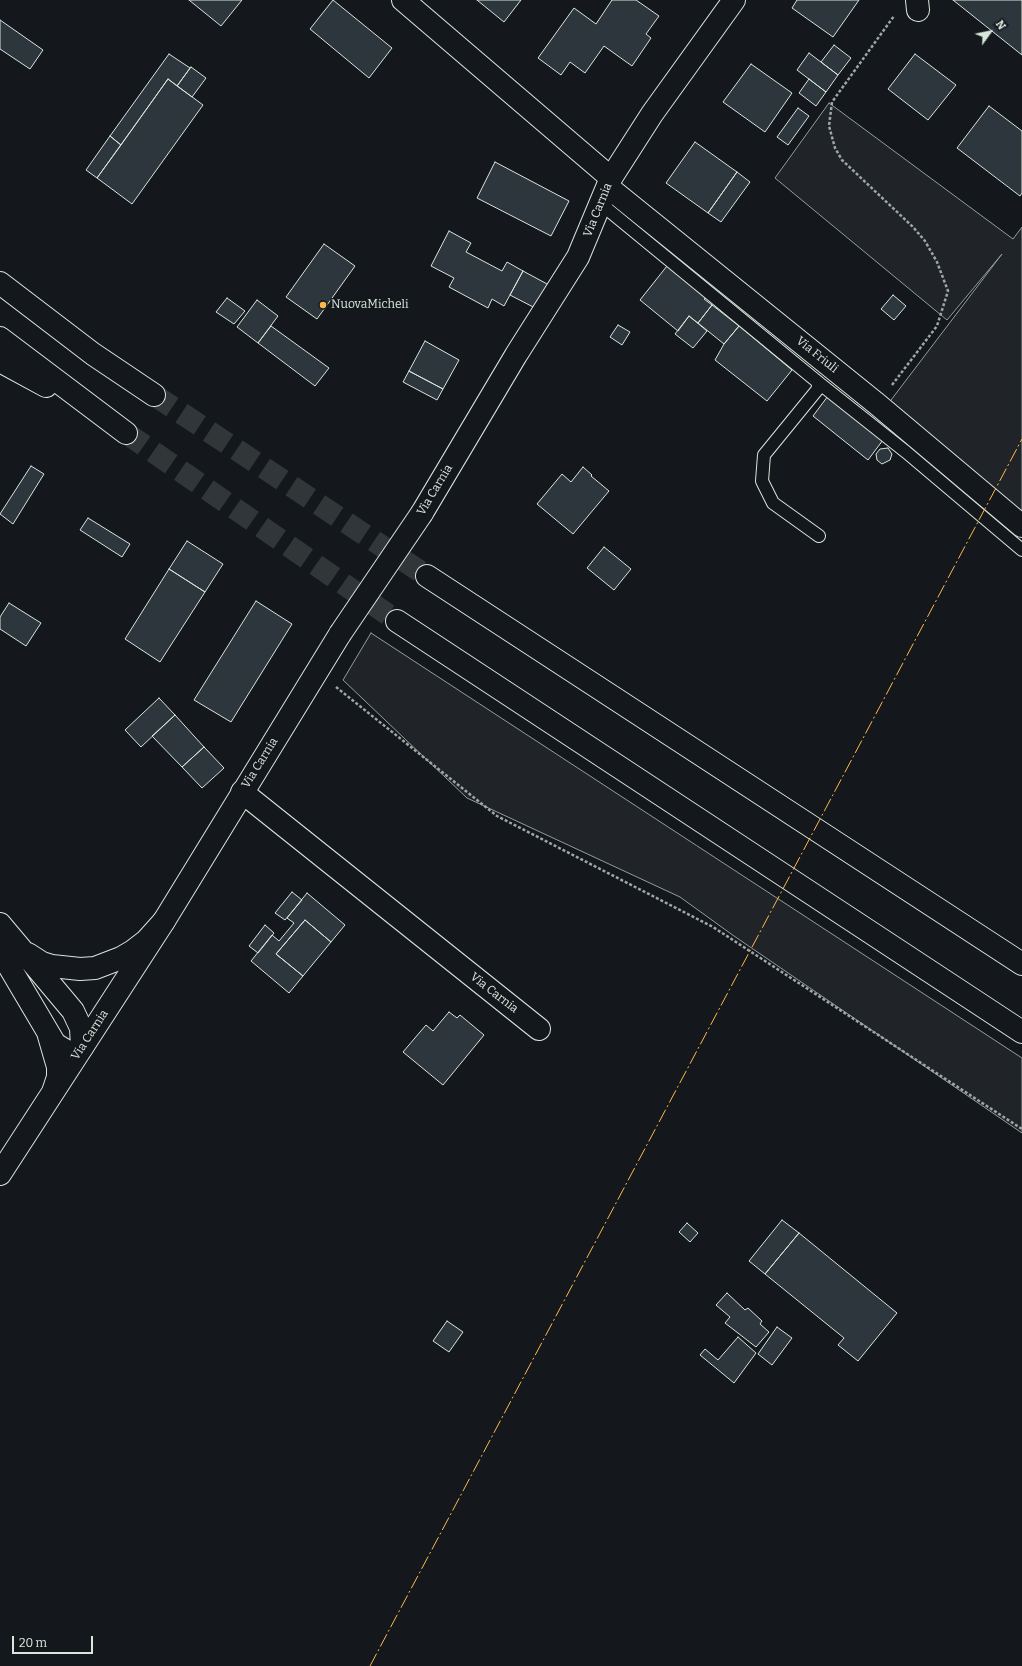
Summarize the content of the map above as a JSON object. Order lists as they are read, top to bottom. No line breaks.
{"streets":{"main road":["Via Carnia","Via Friuli"]},"crossings":[["Via Carnia","Via Friuli"]],"places":["NuovaMicheli"],"scale_bar":"20 m","north":"top right"}
